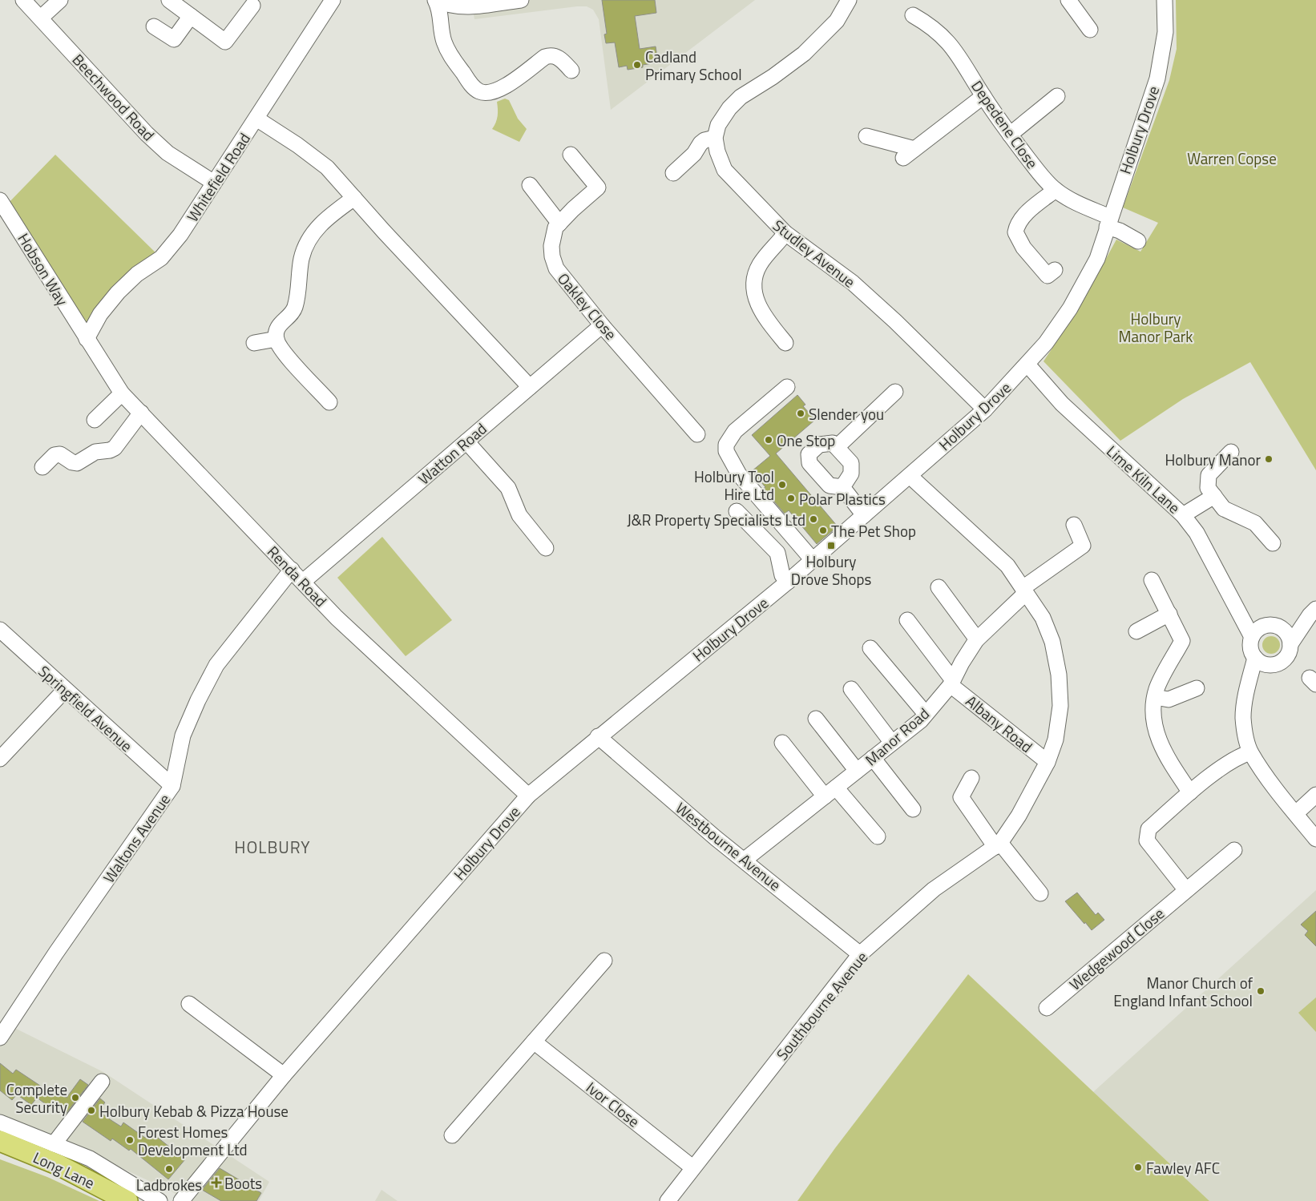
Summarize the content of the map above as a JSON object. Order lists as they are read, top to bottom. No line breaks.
{"streets":{"main road":["Long Lane"],"street":["Beechwood Road","Depedene Close","Holbury Drove","Whitefield Road","Studley Avenue","Hobson Way","Oakley Close","Watton Road","Lime Kiln Lane","Renda Road","Springfield Avenue","Albany Road","Manor Road","Waltons Avenue","Westbourne Avenue","Wedgewood Close","Southbourne Avenue","Ivor Close"]},"crossings":[["Beechwood Road","Whitefield Road"],["Depedene Close","Holbury Drove"],["Holbury Drove","Studley Avenue"],["Holbury Drove","Lime Kiln Lane"],["Holbury Drove","Renda Road"],["Holbury Drove","Westbourne Avenue"],["Holbury Drove","Southbourne Avenue"],["Whitefield Road","Hobson Way"],["Whitefield Road","Renda Road"],["Hobson Way","Renda Road"],["Oakley Close","Watton Road"],["Watton Road","Renda Road"],["Renda Road","Waltons Avenue"],["Springfield Avenue","Waltons Avenue"],["Albany Road","Manor Road"],["Albany Road","Southbourne Avenue"],["Manor Road","Westbourne Avenue"],["Manor Road","Southbourne Avenue"],["Westbourne Avenue","Southbourne Avenue"],["Southbourne Avenue","Ivor Close"]],"districts":["HOLBURY"],"parks":["Warren Copse","Holbury Manor Park"],"places":{"other":["Cadland Primary School","Slender you","One Stop","Holbury Manor","Holbury Tool Hire Ltd","Polar Plastics","J&R Property Specialists Ltd","The Pet Shop","Manor Church of England Infant School","Complete Security","Holbury Kebab & Pizza House","Forest Homes Development Ltd","Fawley AFC","Ladbrokes"],"transit":["Holbury Drove Shops"],"health":["Boots"]}}
